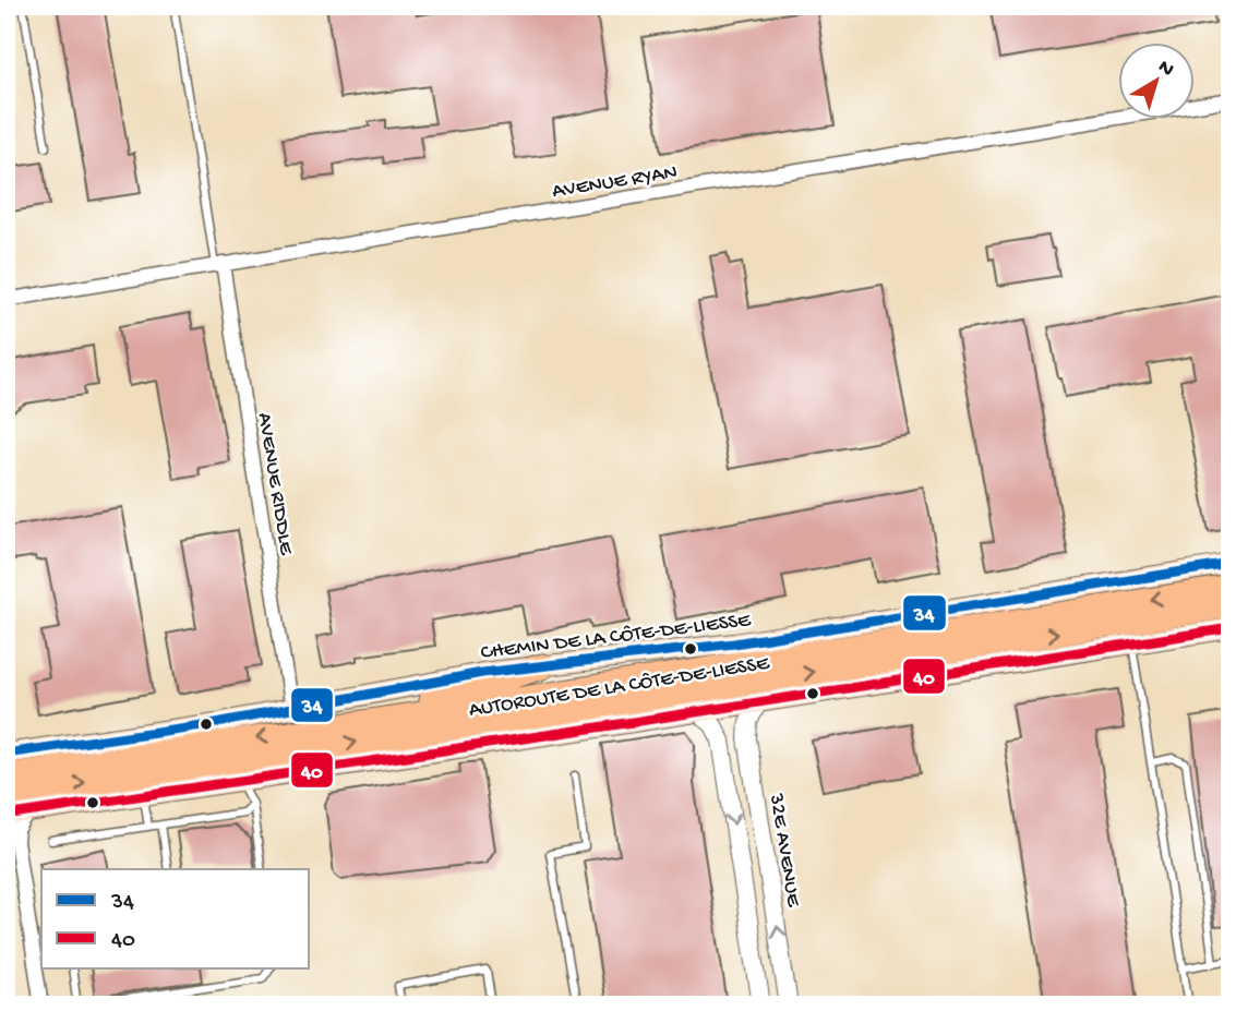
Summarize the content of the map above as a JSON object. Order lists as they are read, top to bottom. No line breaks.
{"streets":{"highway":["AUTOROUTE DE LA CÔTE-DE-LIESSE"],"main road":["CHEMIN DE LA CÔTE-DE-LIESSE"],"street":["AVENUE RYAN","AVENUE RIDDLE","32E AVENUE"]},"crossings":[["AVENUE RYAN","AVENUE RIDDLE"],["AVENUE RIDDLE","CHEMIN DE LA CÔTE-DE-LIESSE"]],"lines":["transit line 34","transit line 40"],"legend":["34","40"],"north":"top right"}
